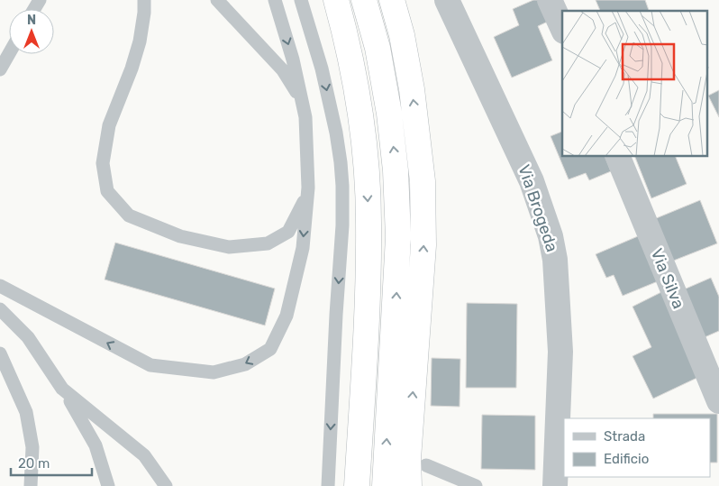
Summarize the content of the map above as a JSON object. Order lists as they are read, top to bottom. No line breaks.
{"streets":{"street":["Via Brogeda","Via Silva"]},"legend":["Strada","Edificio"],"scale_bar":"20 m","north":"top"}
